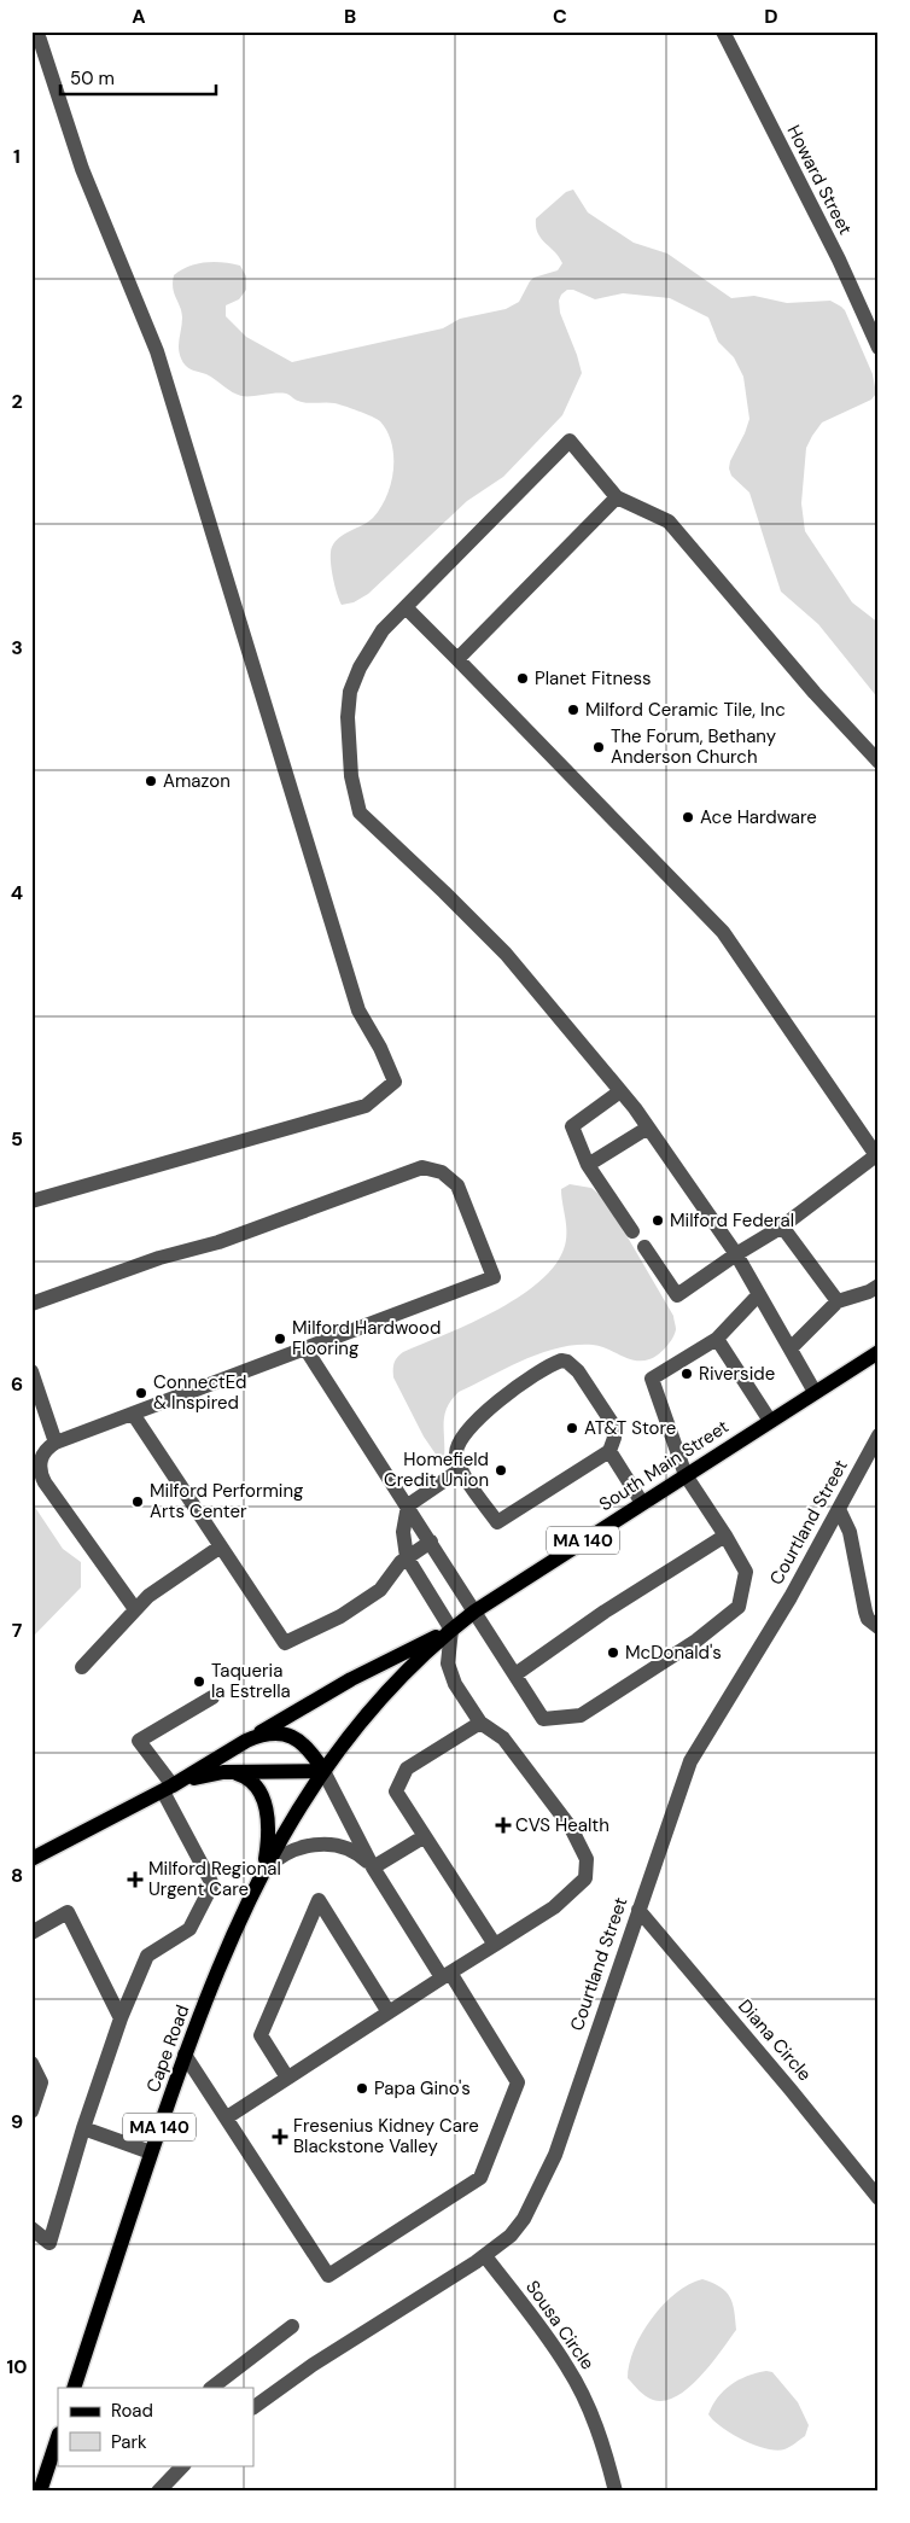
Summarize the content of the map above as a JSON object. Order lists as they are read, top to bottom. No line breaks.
{"streets":{"main road":["South Main Street","MA 140","Cape Road"],"street":["Howard Street","Courtland Street","Diana Circle","Sousa Circle"]},"crossings":[["South Main Street","Cape Road"],["Courtland Street","Diana Circle"],["Courtland Street","Sousa Circle"]],"places":{"other":["Planet Fitness","Milford Ceramic Tile, Inc","The Forum, Bethany Anderson Church","Amazon","Ace Hardware","Milford Federal","Milford Hardwood Flooring","Riverside","ConnectEd & Inspired","AT&T Store","Homefield Credit Union","Milford Performing Arts Center","McDonald's","Taqueria la Estrella","Papa Gino's"],"health":["CVS Health","Milford Regional Urgent Care","Fresenius Kidney Care Blackstone Valley"]},"legend":["Road","Park"],"scale_bar":"50 m","grid":{"columns":["A","B","C","D"],"rows":["1","2","3","4","5","6","7","8","9","10"]}}
